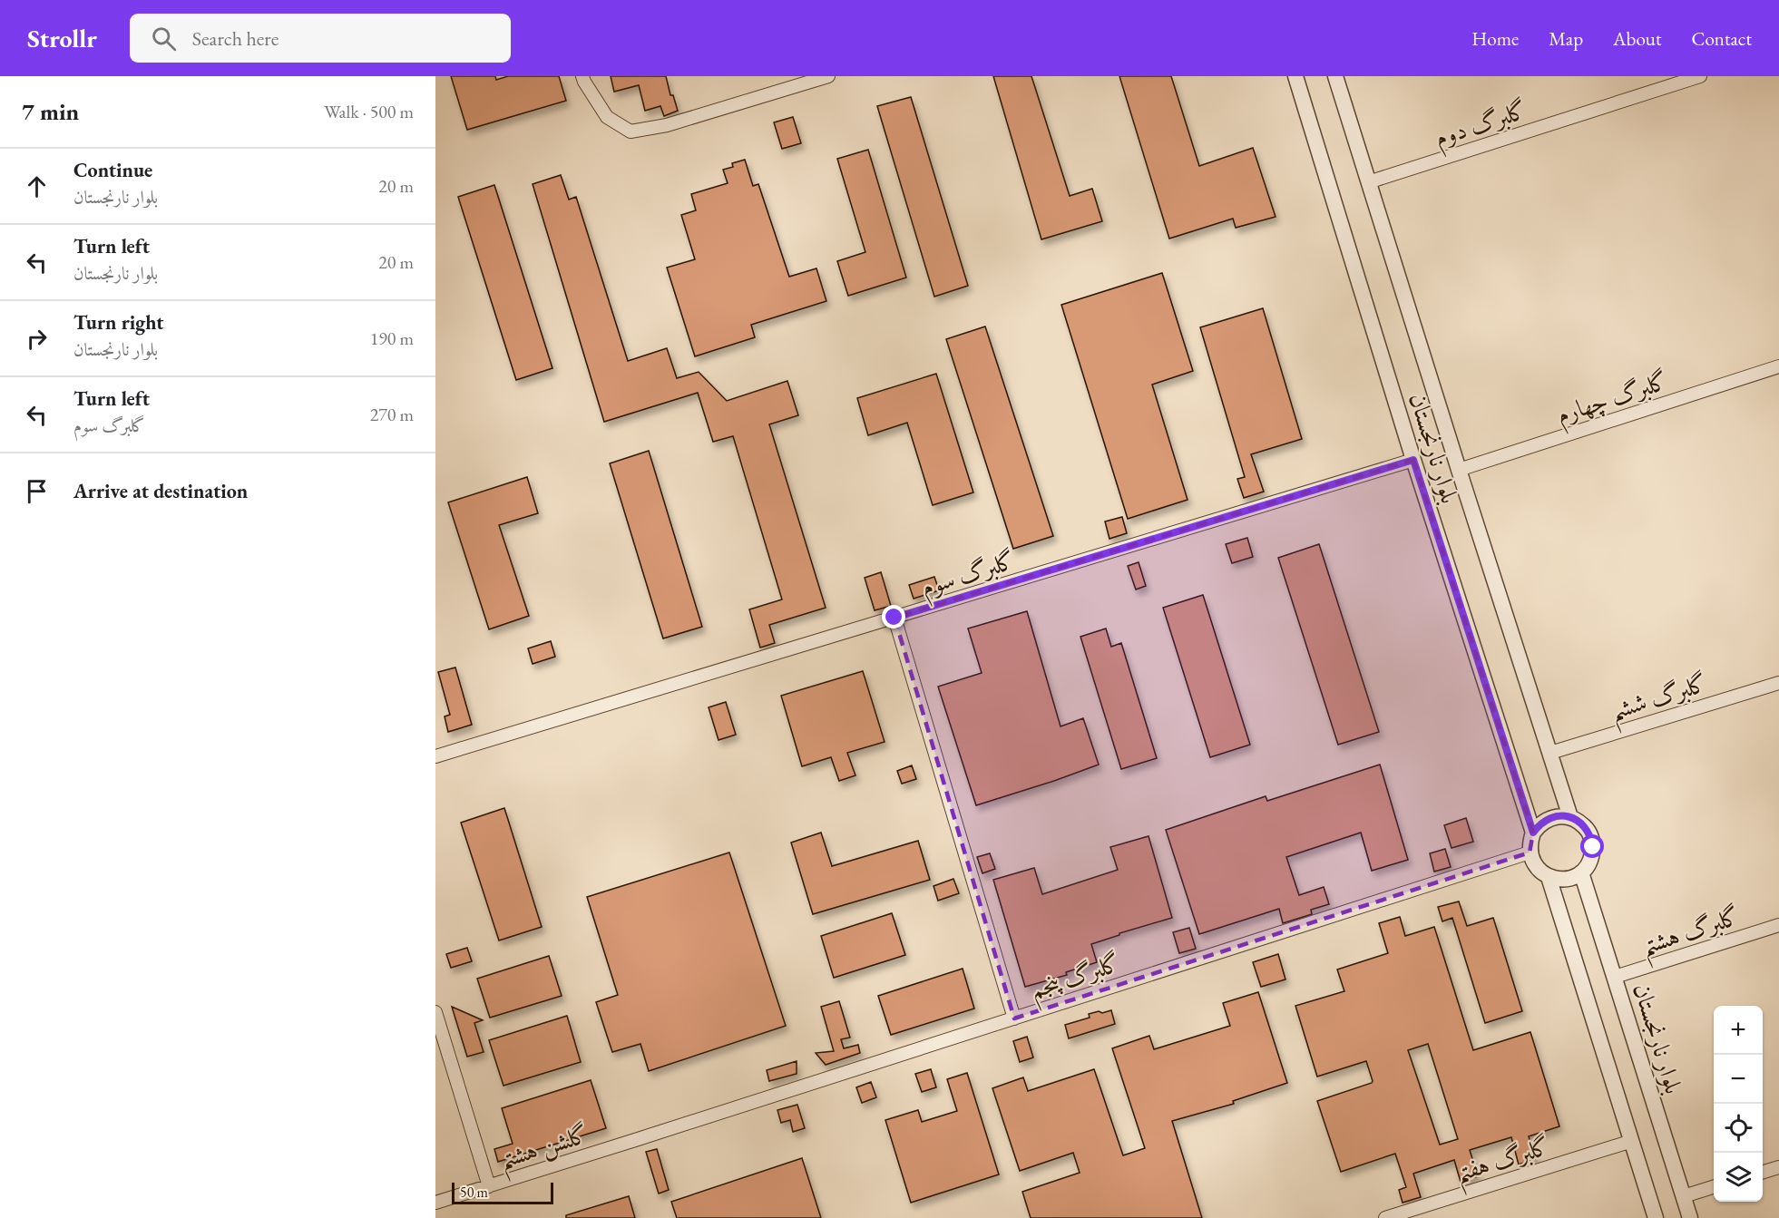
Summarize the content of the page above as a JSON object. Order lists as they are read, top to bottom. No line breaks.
{"streets":{"street":["گلبرگ دوم","گلبرگ چهارم","بلوار نارنجستان","گلبرگ سوم","گلبرگ ششم","گلبرگ هشتم","گلبرگ پنجم","گلشن هشتم","گلبرگ هفتم"]},"crossings":[["گلبرگ دوم","بلوار نارنجستان"],["گلبرگ چهارم","بلوار نارنجستان"],["بلوار نارنجستان","گلبرگ سوم"],["بلوار نارنجستان","گلبرگ ششم"],["بلوار نارنجستان","گلبرگ هشتم"],["بلوار نارنجستان","گلبرگ پنجم"],["گلبرگ پنجم","گلشن هشتم"]],"scale_bar":"50 m","page":{"header":"Strollr","search":"Search here","nav":["Home","Map","About","Contact"],"heading":["7 min","Walk · 500 m"],"list":[["Continue","بلوار نارنجستان","20 m"],["Turn left","بلوار نارنجستان","20 m"],["Turn right","بلوار نارنجستان","190 m"],["Turn left","گلبرگ سوم","270 m"],"Arrive at destination"],"map_buttons":["+","−"],"scale":"50 m"}}
